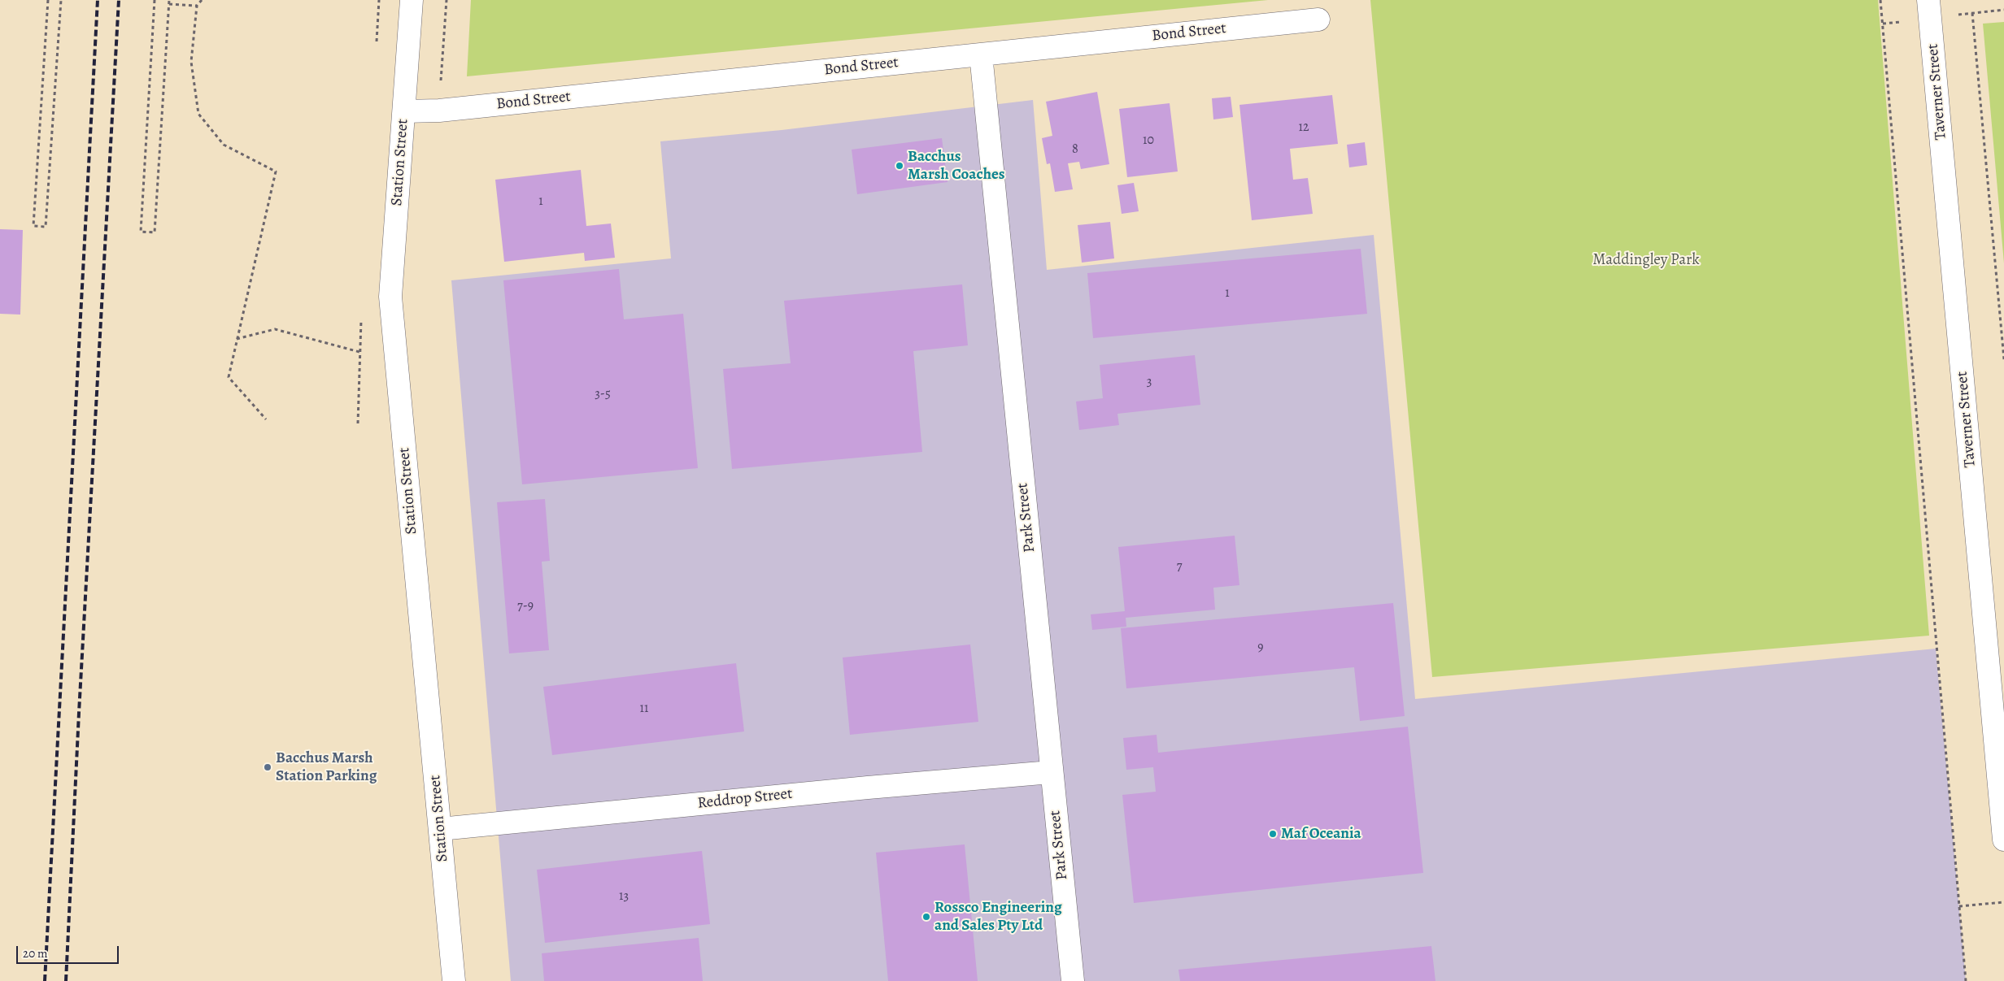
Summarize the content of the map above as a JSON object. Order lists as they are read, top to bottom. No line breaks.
{"streets":{"street":["Bond Street","Taverner Street","Station Street","Park Street","Reddrop Street"]},"crossings":[["Bond Street","Station Street"],["Bond Street","Park Street"],["Station Street","Reddrop Street"],["Park Street","Reddrop Street"]],"parks":["Maddingley Park"],"places":["Bacchus Marsh Coaches","Bacchus Marsh Station Parking","Maf Oceania","Rossco Engineering and Sales Pty Ltd"],"house_numbers":["12","10","8","1","1","3","3-5","7","7-9","9","11","13"],"scale_bar":"20 m"}
